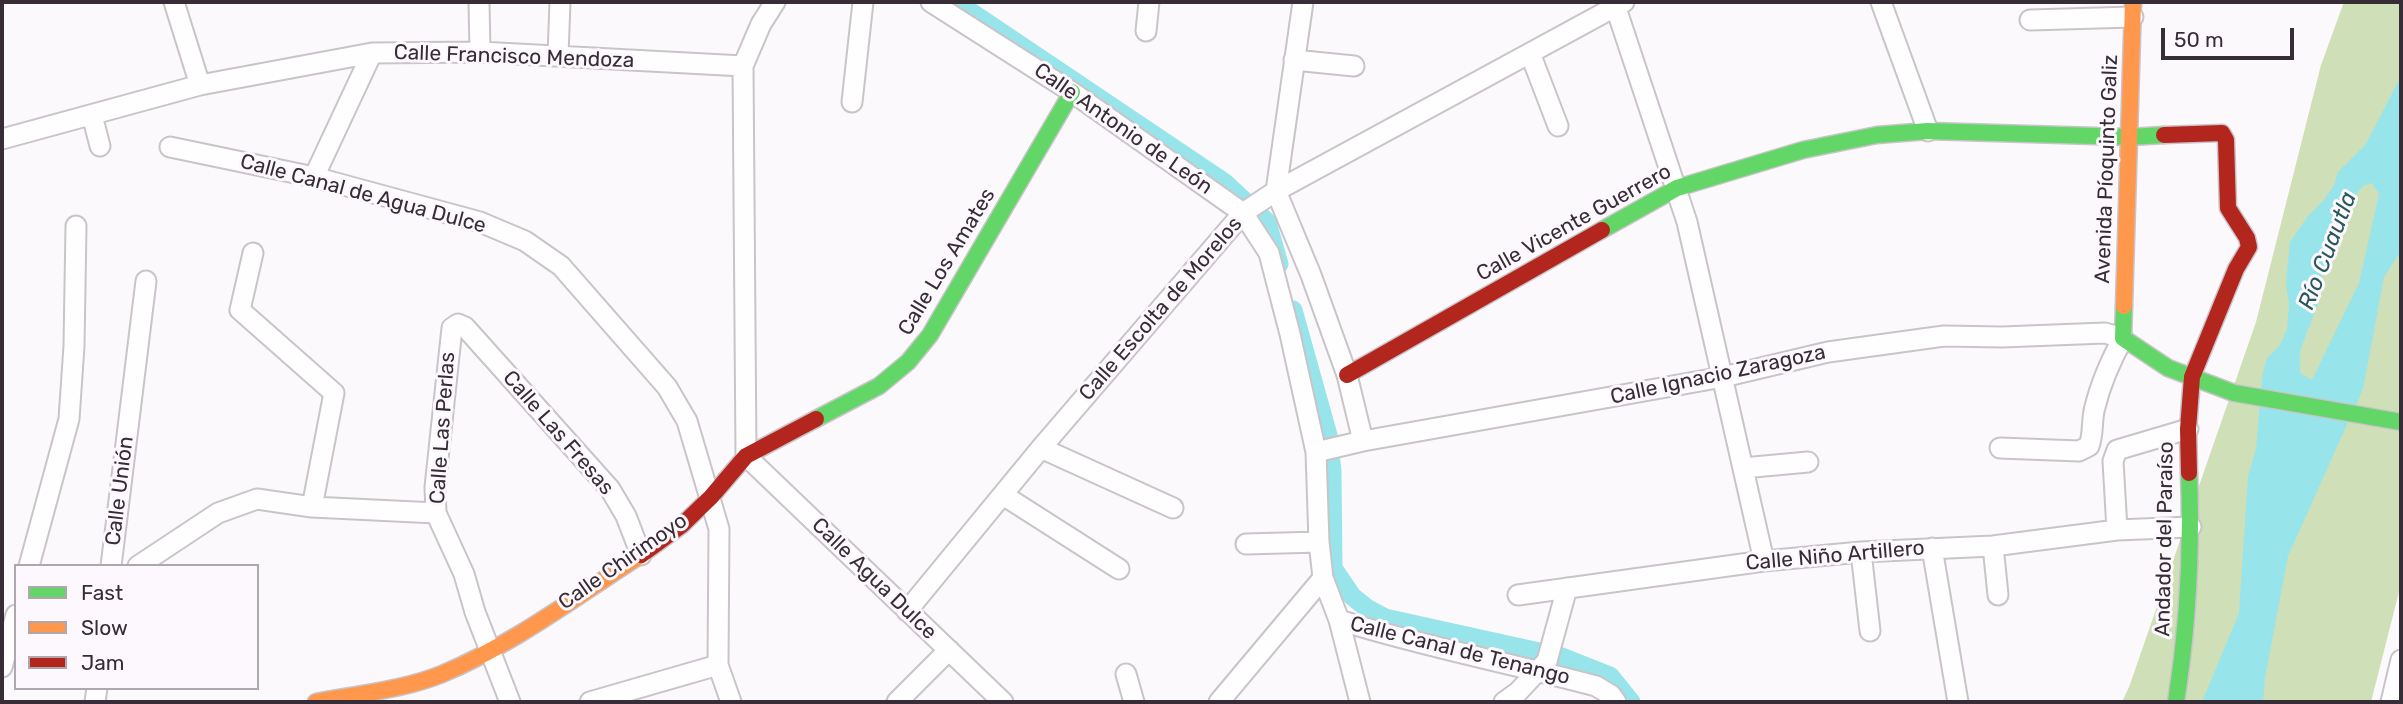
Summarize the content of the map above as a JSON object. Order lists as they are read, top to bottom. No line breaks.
{"streets":{"street":["Calle Francisco Mendoza","Calle Antonio de León","Avenida Píoquinto Galiz","Calle Canal de Agua Dulce","Calle Vicente Guerrero","Calle Los Amates","Calle Escolta de Morelos","Calle Ignacio Zaragoza","Calle Las Perlas","Calle Las Fresas","Calle Unión","Andador del Paraíso","Calle Niño Artillero","Calle Chirimoyo","Calle Agua Dulce","Calle Canal de Tenango"]},"crossings":[["Calle Antonio de León","Calle Los Amates"],["Calle Antonio de León","Calle Escolta de Morelos"],["Calle Antonio de León","Calle Ignacio Zaragoza"],["Calle Antonio de León","Calle Canal de Tenango"],["Avenida Píoquinto Galiz","Calle Vicente Guerrero"],["Avenida Píoquinto Galiz","Calle Ignacio Zaragoza"],["Avenida Píoquinto Galiz","Andador del Paraíso"],["Calle Canal de Agua Dulce","Calle Chirimoyo"],["Calle Vicente Guerrero","Andador del Paraíso"],["Calle Los Amates","Calle Chirimoyo"],["Calle Los Amates","Calle Agua Dulce"],["Calle Escolta de Morelos","Calle Agua Dulce"],["Calle Las Perlas","Calle Las Fresas"],["Calle Las Perlas","Calle Chirimoyo"],["Calle Las Fresas","Calle Chirimoyo"],["Andador del Paraíso","Calle Niño Artillero"],["Calle Chirimoyo","Calle Agua Dulce"]],"water":["Río Cuautla"],"legend":["Fast","Slow","Jam"],"scale_bar":"50 m"}
